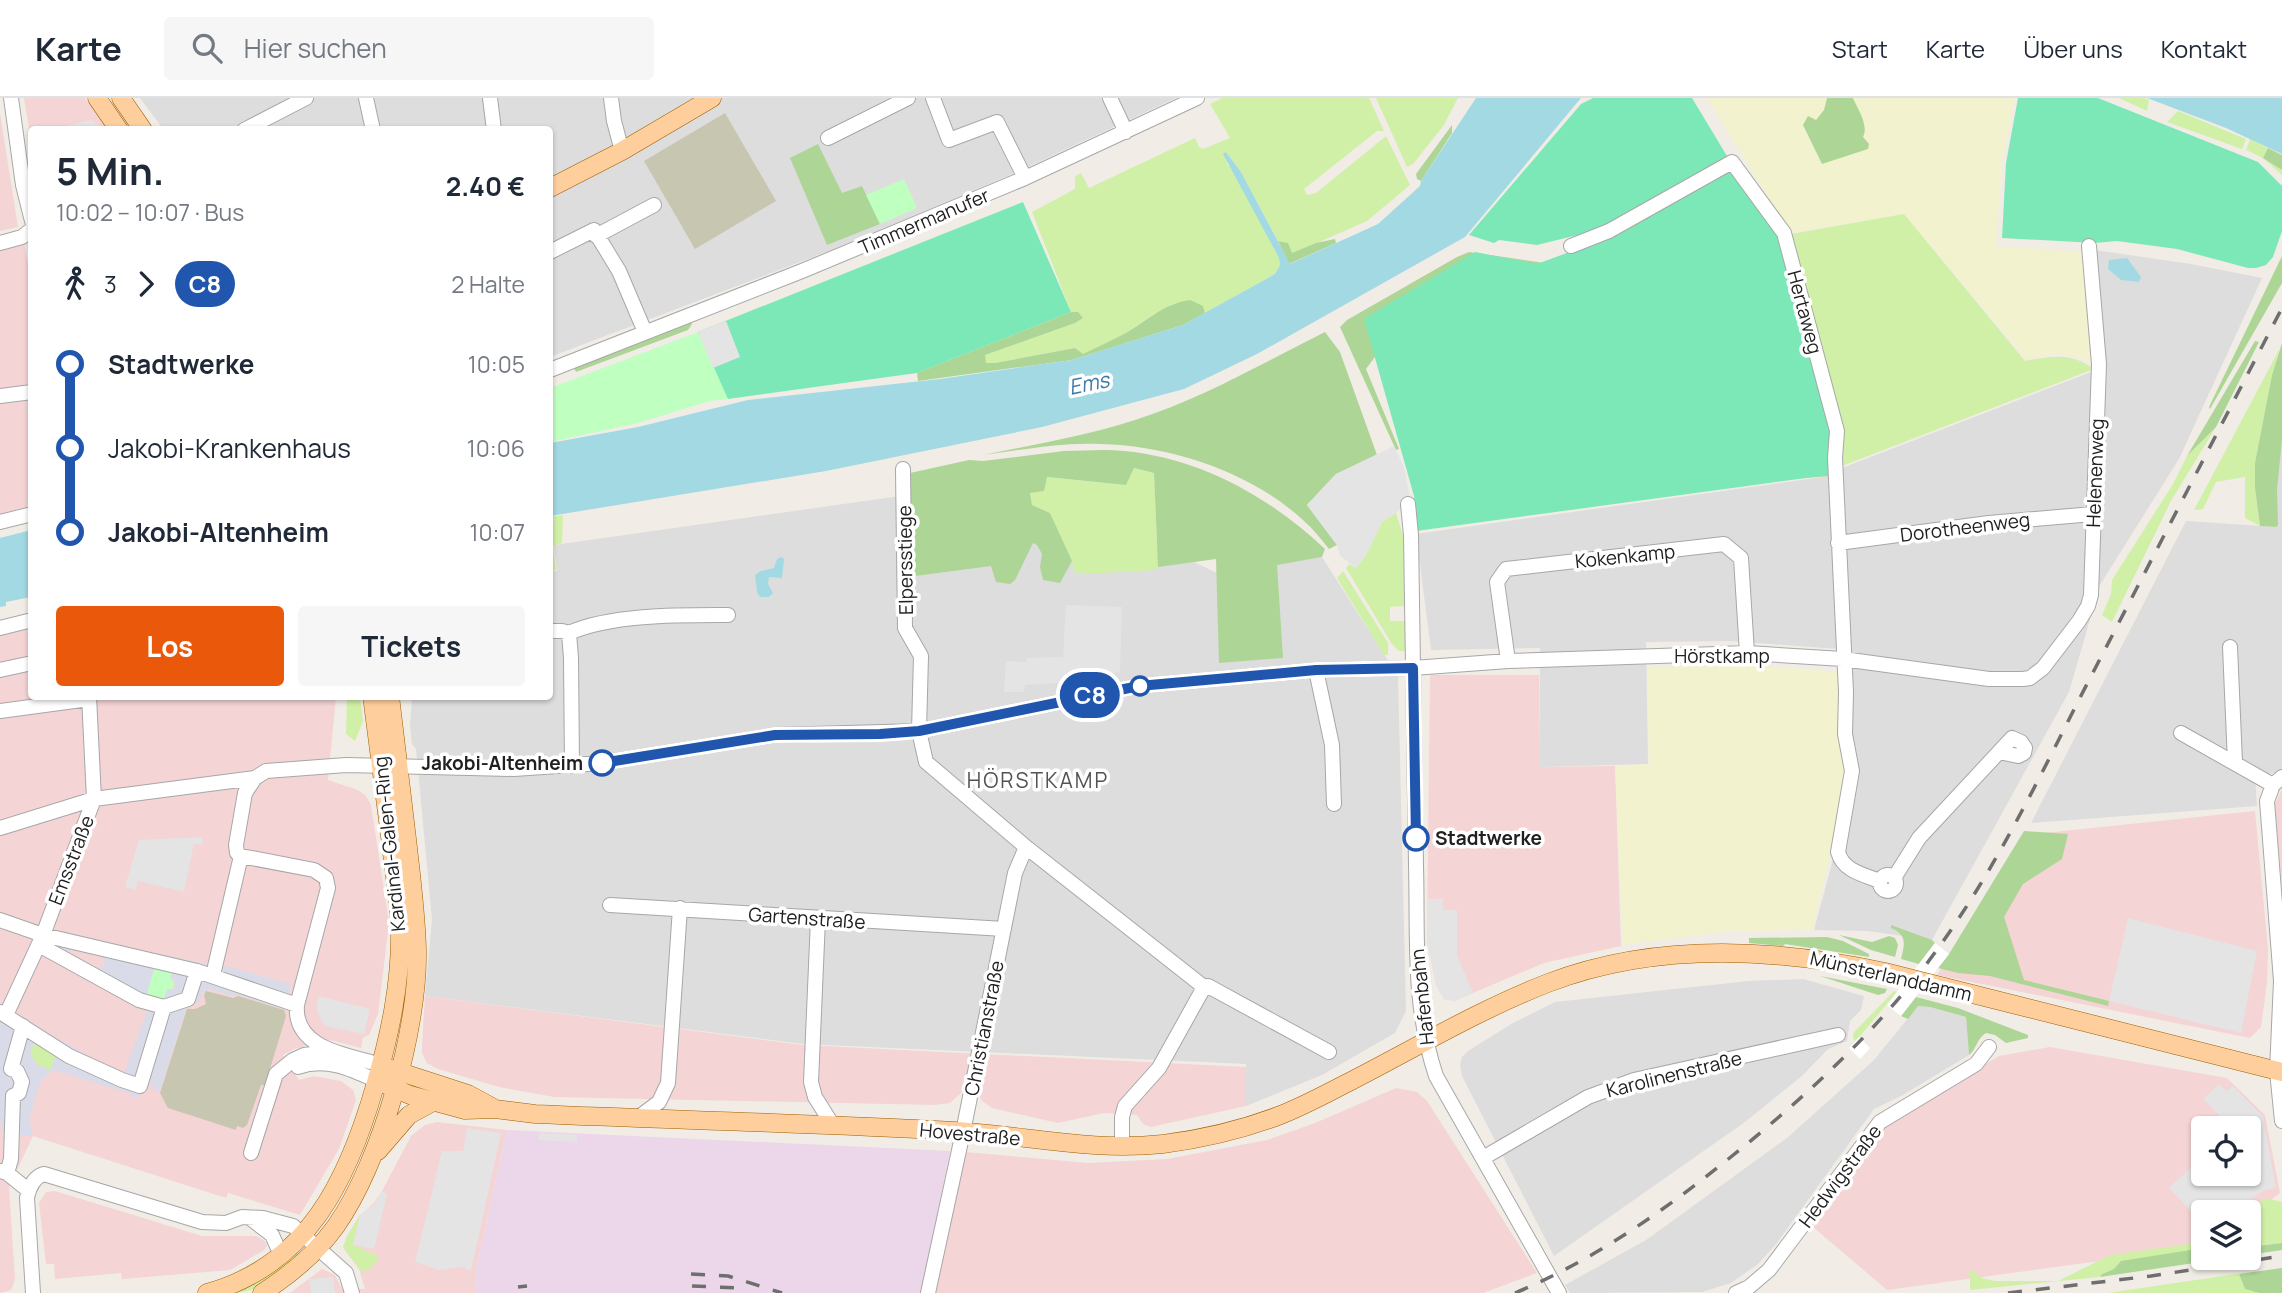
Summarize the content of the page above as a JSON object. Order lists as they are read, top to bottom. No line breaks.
{"streets":{"main road":["Kardinal-Galen-Ring","Münsterlanddamm","Hovestraße"],"street":["Timmermanufer","Hertaweg","Helenenweg","Dorotheenweg","Kokenkamp","Elpersstiege","Hörstkamp","Emsstraße","Gartenstraße","Hafenbahn","Christianstraße","Karolinenstraße","Hedwigstraße"]},"crossings":[["Hertaweg","Dorotheenweg"],["Hertaweg","Hörstkamp"],["Helenenweg","Dorotheenweg"],["Helenenweg","Hörstkamp"],["Kokenkamp","Hörstkamp"],["Elpersstiege","Hörstkamp"],["Elpersstiege","Christianstraße"],["Hörstkamp","Kardinal-Galen-Ring"],["Hörstkamp","Emsstraße"],["Hörstkamp","Hafenbahn"],["Kardinal-Galen-Ring","Hovestraße"],["Gartenstraße","Christianstraße"],["Münsterlanddamm","Hafenbahn"],["Münsterlanddamm","Hovestraße"],["Hafenbahn","Karolinenstraße"],["Hafenbahn","Hovestraße"],["Christianstraße","Hovestraße"]],"districts":["HÖRSTKAMP"],"water":["Ems"],"places":["Jakobi-Altenheim","Stadtwerke"],"lines":["bus line C8"],"page":{"header":"Karte","search":"Hier suchen","nav":["Start","Karte","Über uns","Kontakt"],"on_map":"C8","heading":["5 Min.","10:02 – 10:07 · Bus","2.40 €"],"legs":["3","C8","2 Halte"],"list":[{"name":"Stadtwerke","value":"10:05"},{"name":"Jakobi-Krankenhaus","value":"10:06"},{"name":"Jakobi-Altenheim","value":"10:07"}],"buttons":["Los","Tickets"]}}
